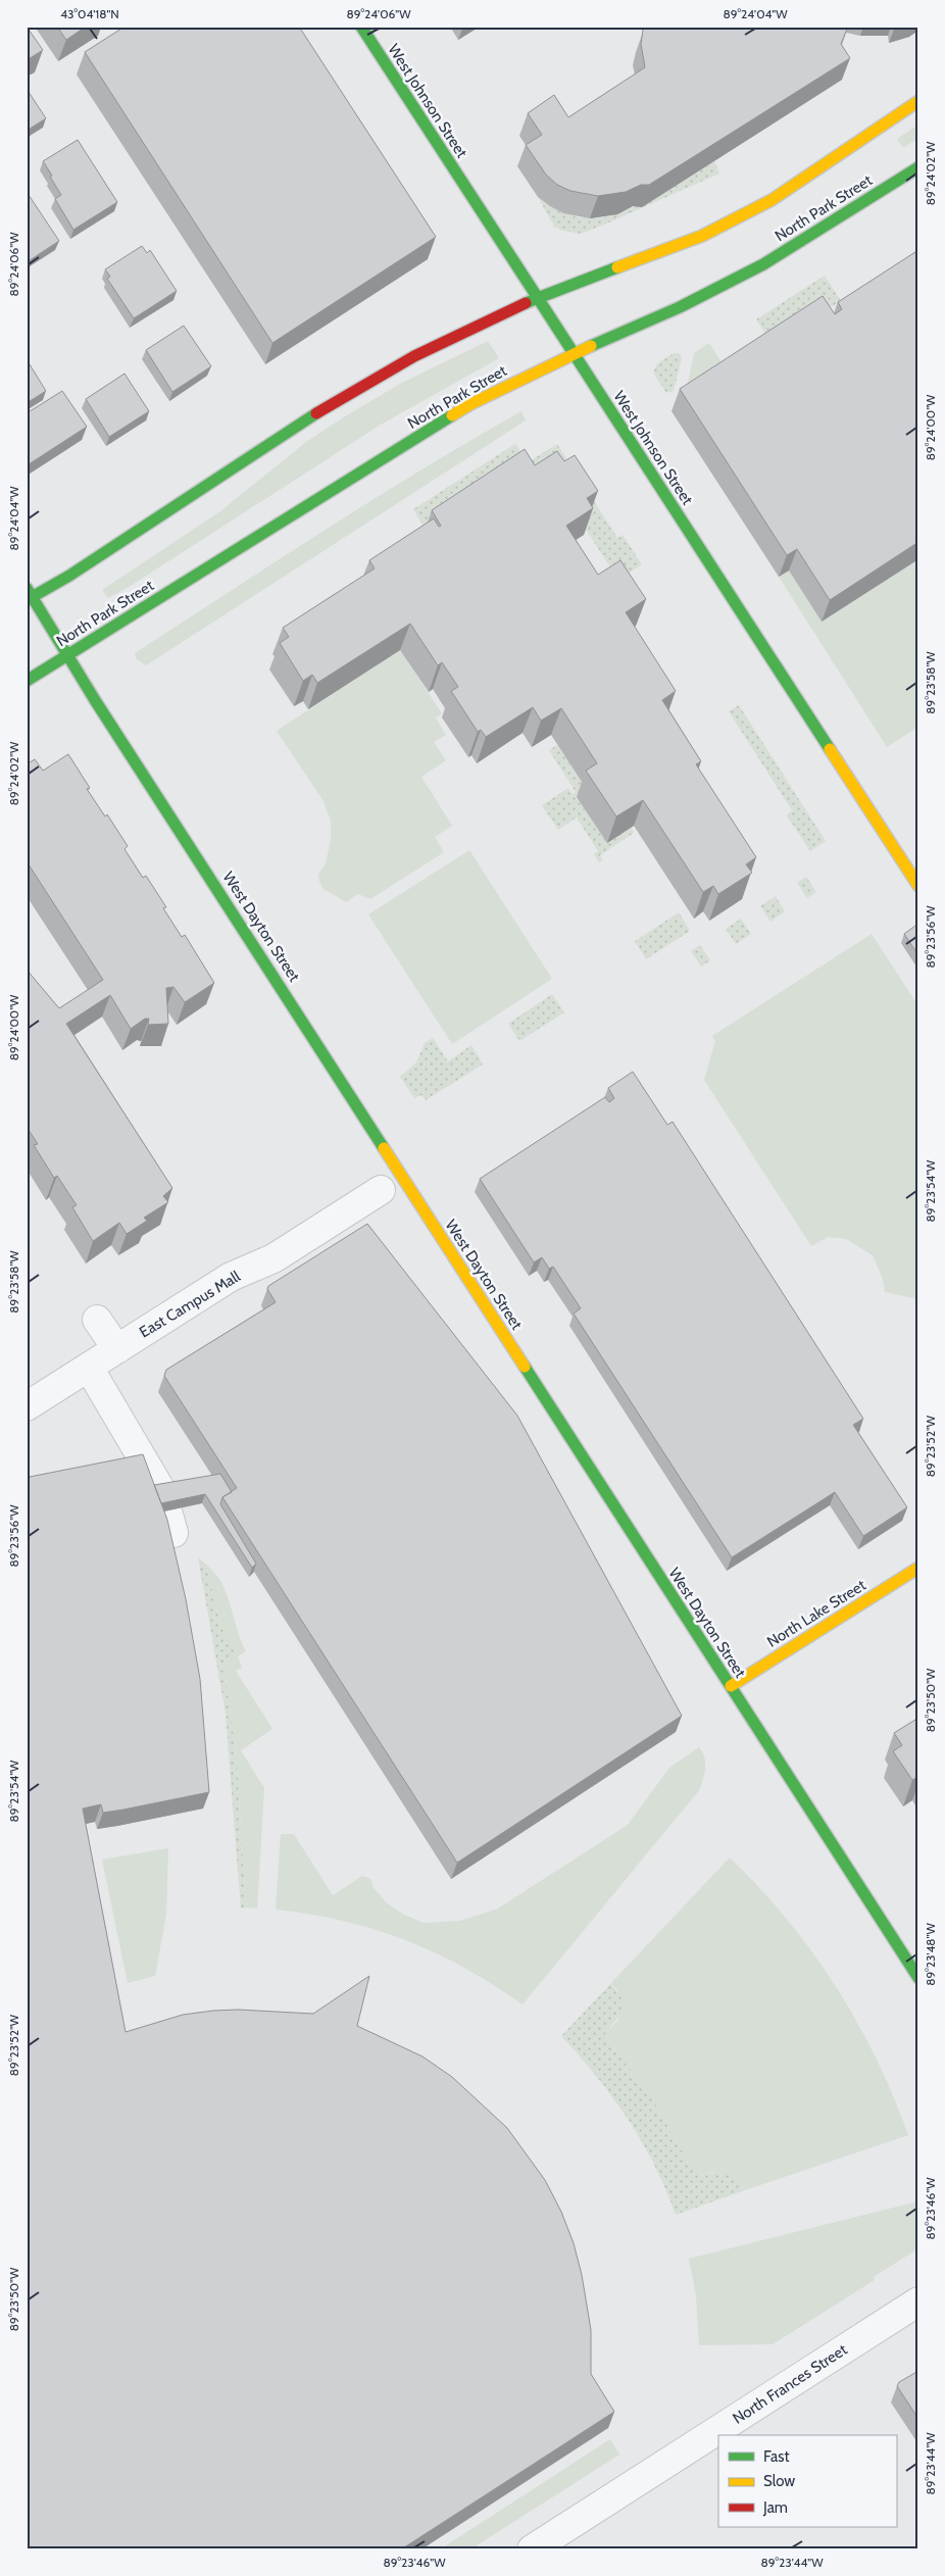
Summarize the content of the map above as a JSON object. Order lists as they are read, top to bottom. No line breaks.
{"streets":{"main road":["West Johnson Street","North Park Street","West Dayton Street","North Lake Street"],"street":["East Campus Mall","North Frances Street"]},"crossings":[["West Johnson Street","North Park Street"],["North Park Street","West Dayton Street"],["West Dayton Street","North Lake Street"]],"legend":["Fast","Slow","Jam"],"coordinates":["43°04'18\"N","89°24'06\"W","89°24'04\"W","89°24'02\"W","89°24'00\"W","89°23'58\"W","89°23'56\"W","89°23'54\"W","89°23'52\"W","89°23'50\"W","89°23'48\"W","89°23'46\"W","89°23'44\"W"]}
